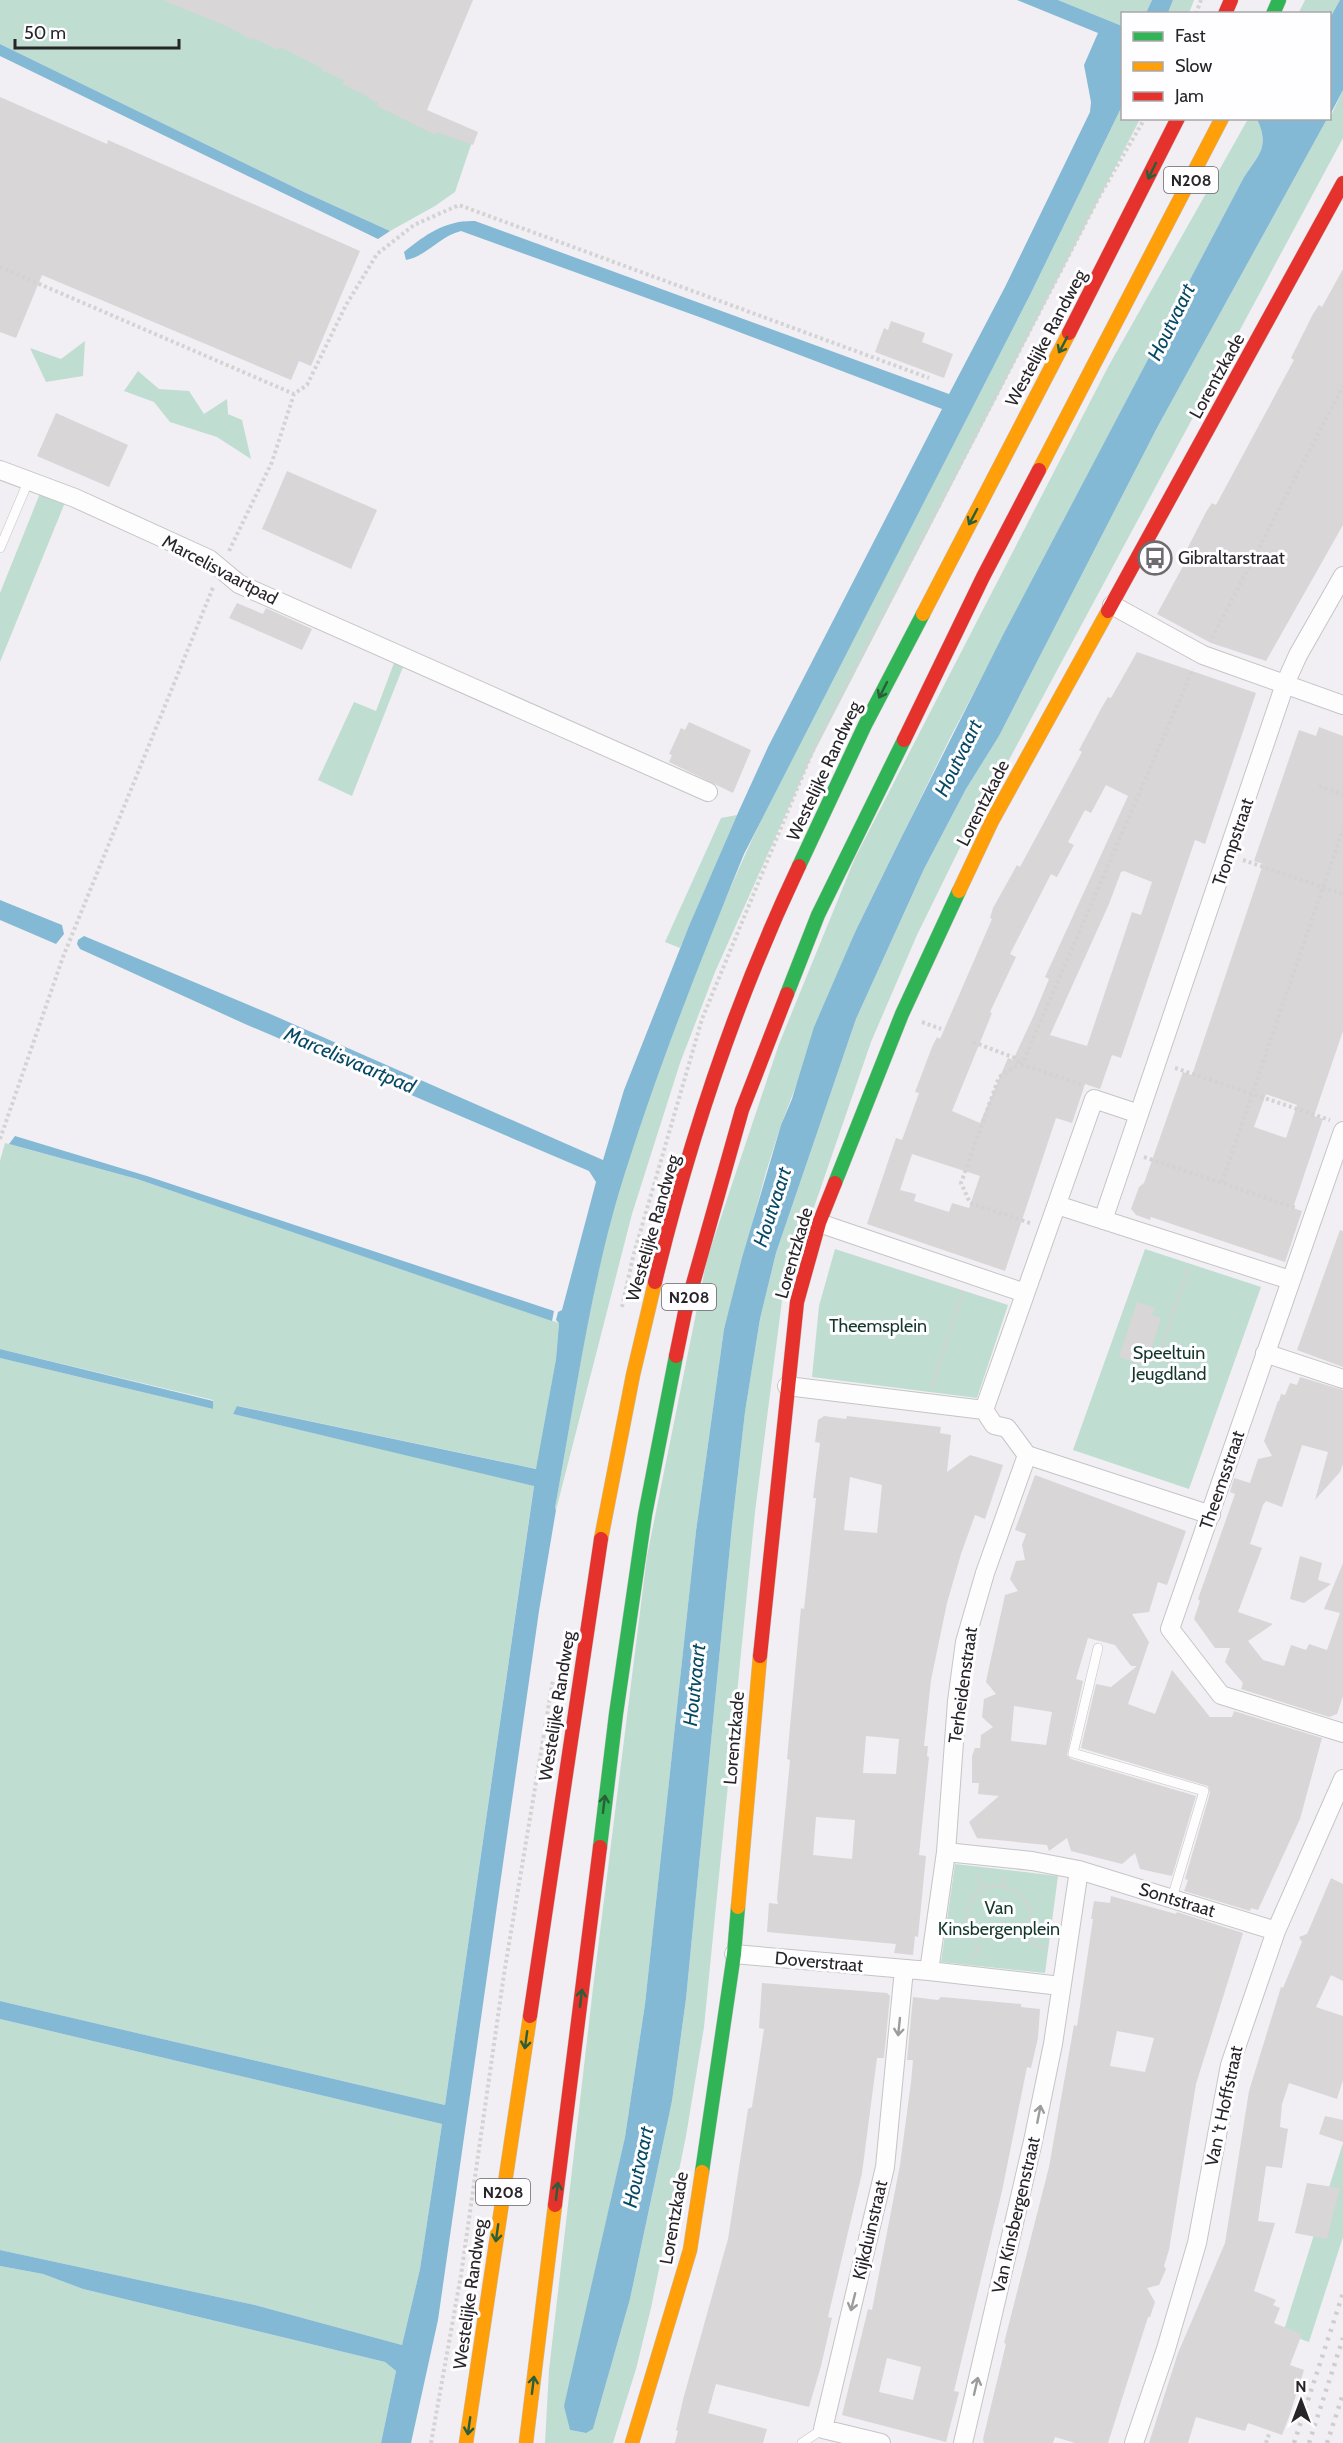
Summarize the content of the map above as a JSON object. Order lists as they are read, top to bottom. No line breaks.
{"streets":{"main road":["N208","Westelijke Randweg","Lorentzkade"],"street":["Marcelisvaartpad","Trompstraat","Theemsstraat","Terheidenstraat","Sontstraat","Doverstraat","Van 't Hoffstraat","Van Kinsbergenstraat","Kijkduinstraat"]},"crossings":[["Lorentzkade","Doverstraat"],["Sontstraat","Van 't Hoffstraat"],["Doverstraat","Kijkduinstraat"]],"one_way":["Van Kinsbergenstraat","Kijkduinstraat"],"water":["Houtvaart","Marcelisvaartpad"],"parks":["Theemsplein","Speeltuin Jeugdland","Van Kinsbergenplein"],"places":{"bus stop":["Gibraltarstraat"]},"legend":["Fast","Slow","Jam"],"scale_bar":"50 m","north":"top"}
